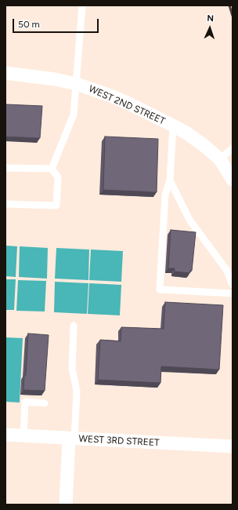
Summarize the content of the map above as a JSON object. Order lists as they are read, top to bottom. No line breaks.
{"streets":{"street":["WEST 2ND STREET","WEST 3RD STREET"]},"scale_bar":"50 m","north":"top"}
